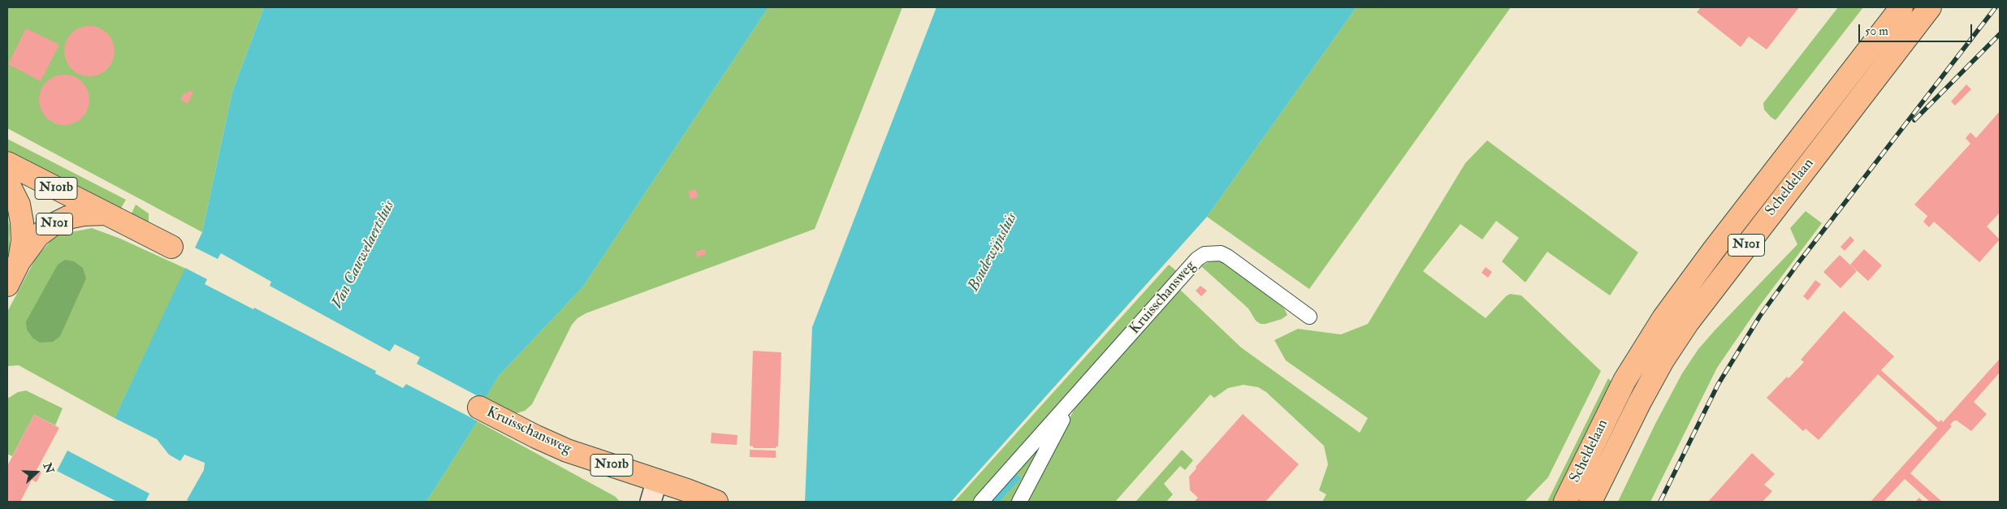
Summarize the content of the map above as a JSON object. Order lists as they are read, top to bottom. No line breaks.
{"streets":{"main road":["Scheldelaan","N101b","N101","Kruisschansweg"]},"crossings":[["N101b","N101"]],"water":["Boudewijnsluis","Van Cauwelaertsluis"],"scale_bar":"50 m","north":"right"}
